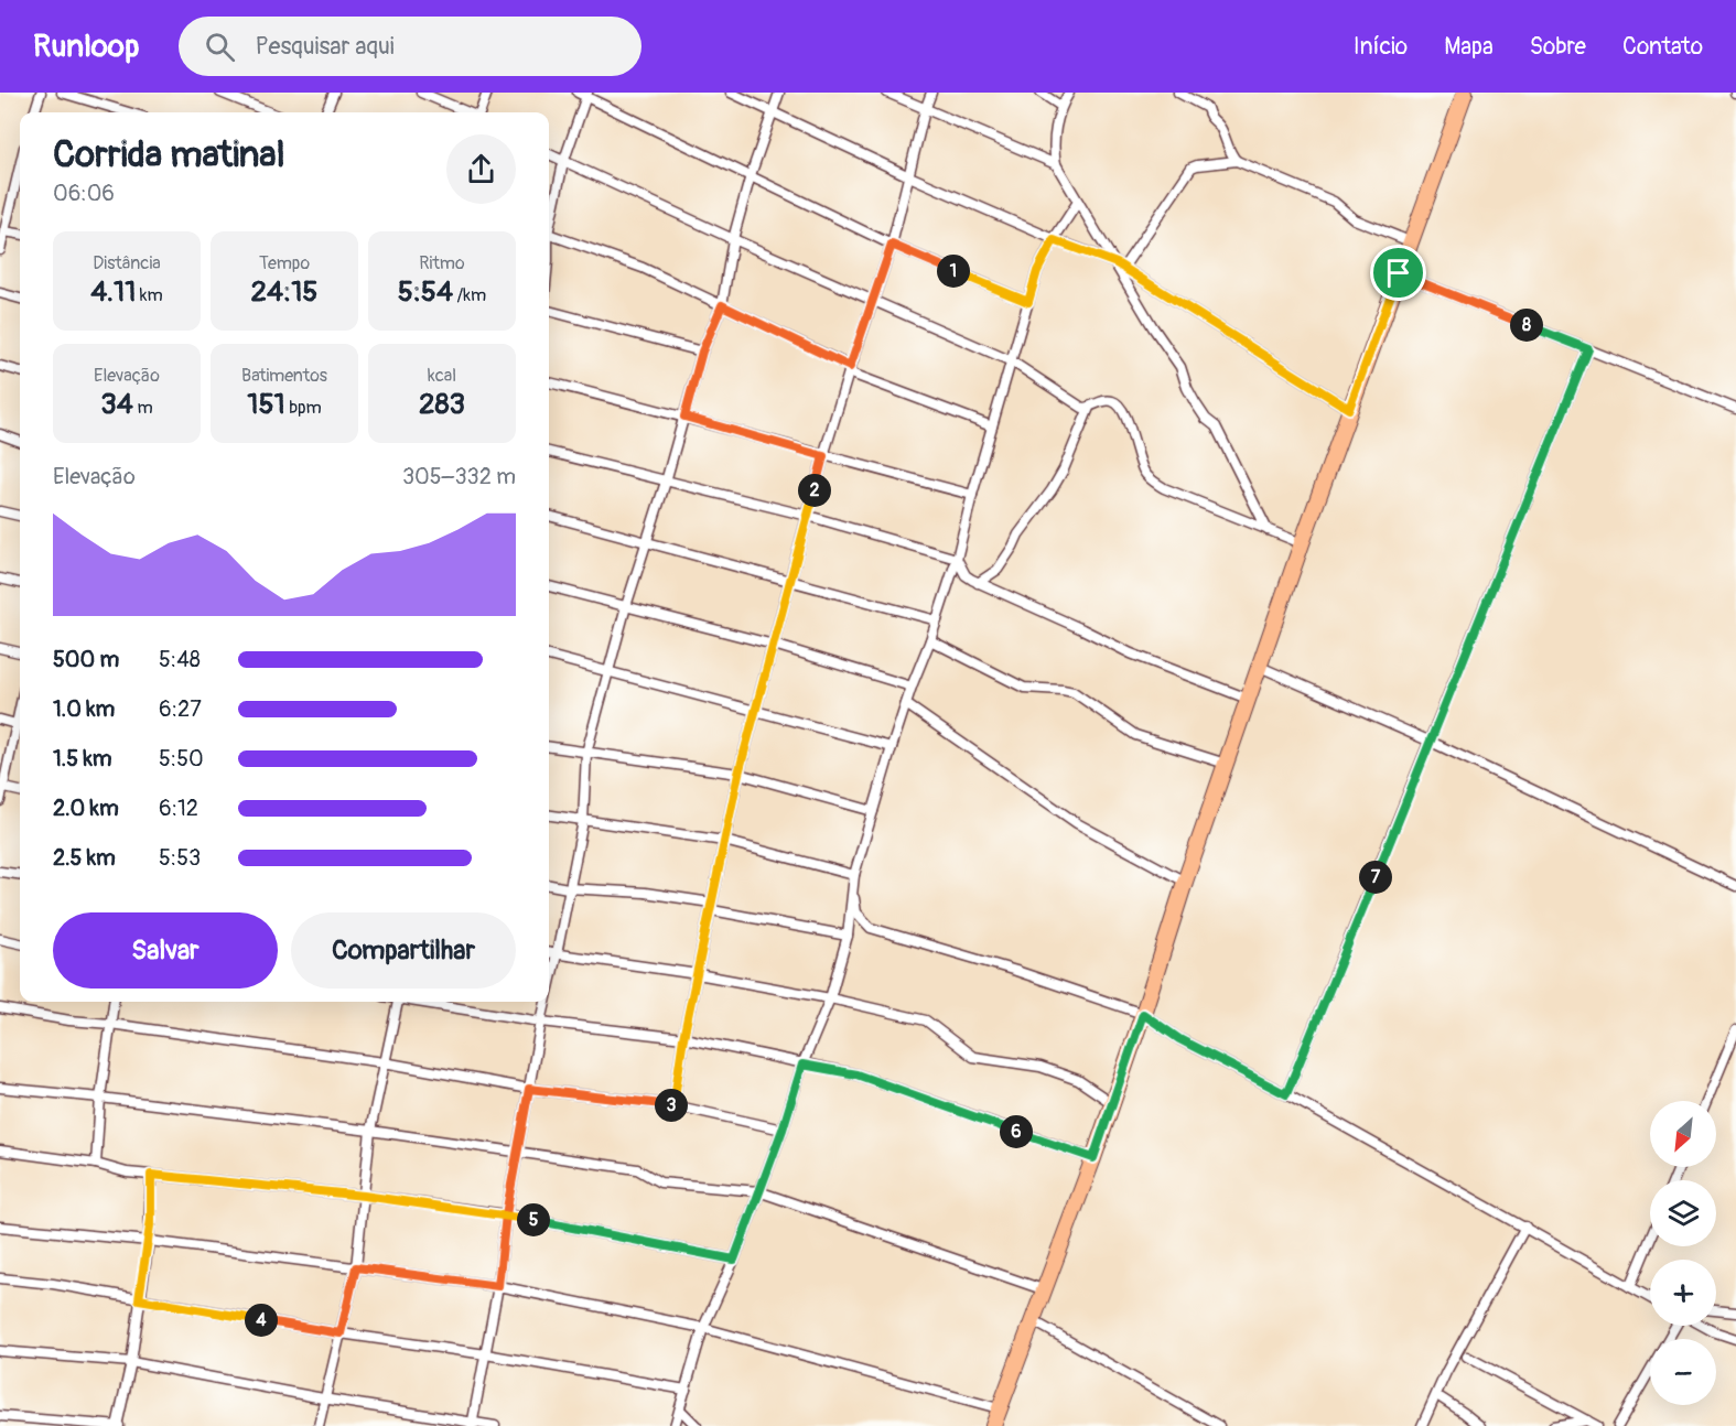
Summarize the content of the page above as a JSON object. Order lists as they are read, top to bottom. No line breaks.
{"north":"bottom left","page":{"header":"Runloop","search":"Pesquisar aqui","nav":["Início","Mapa","Sobre","Contato"],"heading":["Corrida matinal","06:06"],"stats":[["Distância","4.11 km"],["Tempo","24:15"],["Ritmo","5:54 /km"],["Elevação","34 m"],["Batimentos","151 bpm"],["kcal","283"]],"pins":["1","8","2","7","3","6","5","4"],"chart":["Elevação","305–332 m"],"list":[{"name":"500 m","note":"5:48"},{"name":"1.0 km","note":"6:27"},{"name":"1.5 km","note":"5:50"},{"name":"2.0 km","note":"6:12"},{"name":"2.5 km","note":"5:53"}],"buttons":["Salvar","Compartilhar"],"map_buttons":["+","−"]}}
